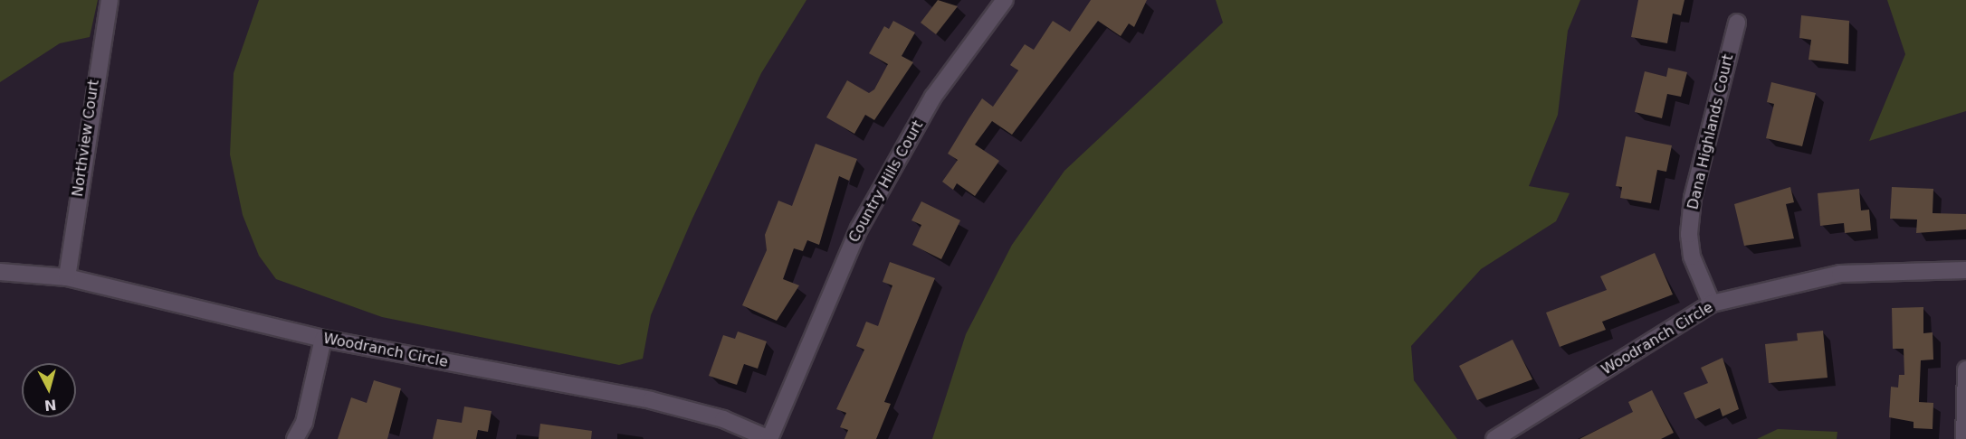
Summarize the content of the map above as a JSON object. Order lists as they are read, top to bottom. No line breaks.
{"streets":{"street":["Dana Highlands Court","Northview Court","Country Hills Court","Woodranch Circle"]},"crossings":[["Dana Highlands Court","Woodranch Circle"],["Northview Court","Woodranch Circle"],["Country Hills Court","Woodranch Circle"]],"north":"bottom"}
